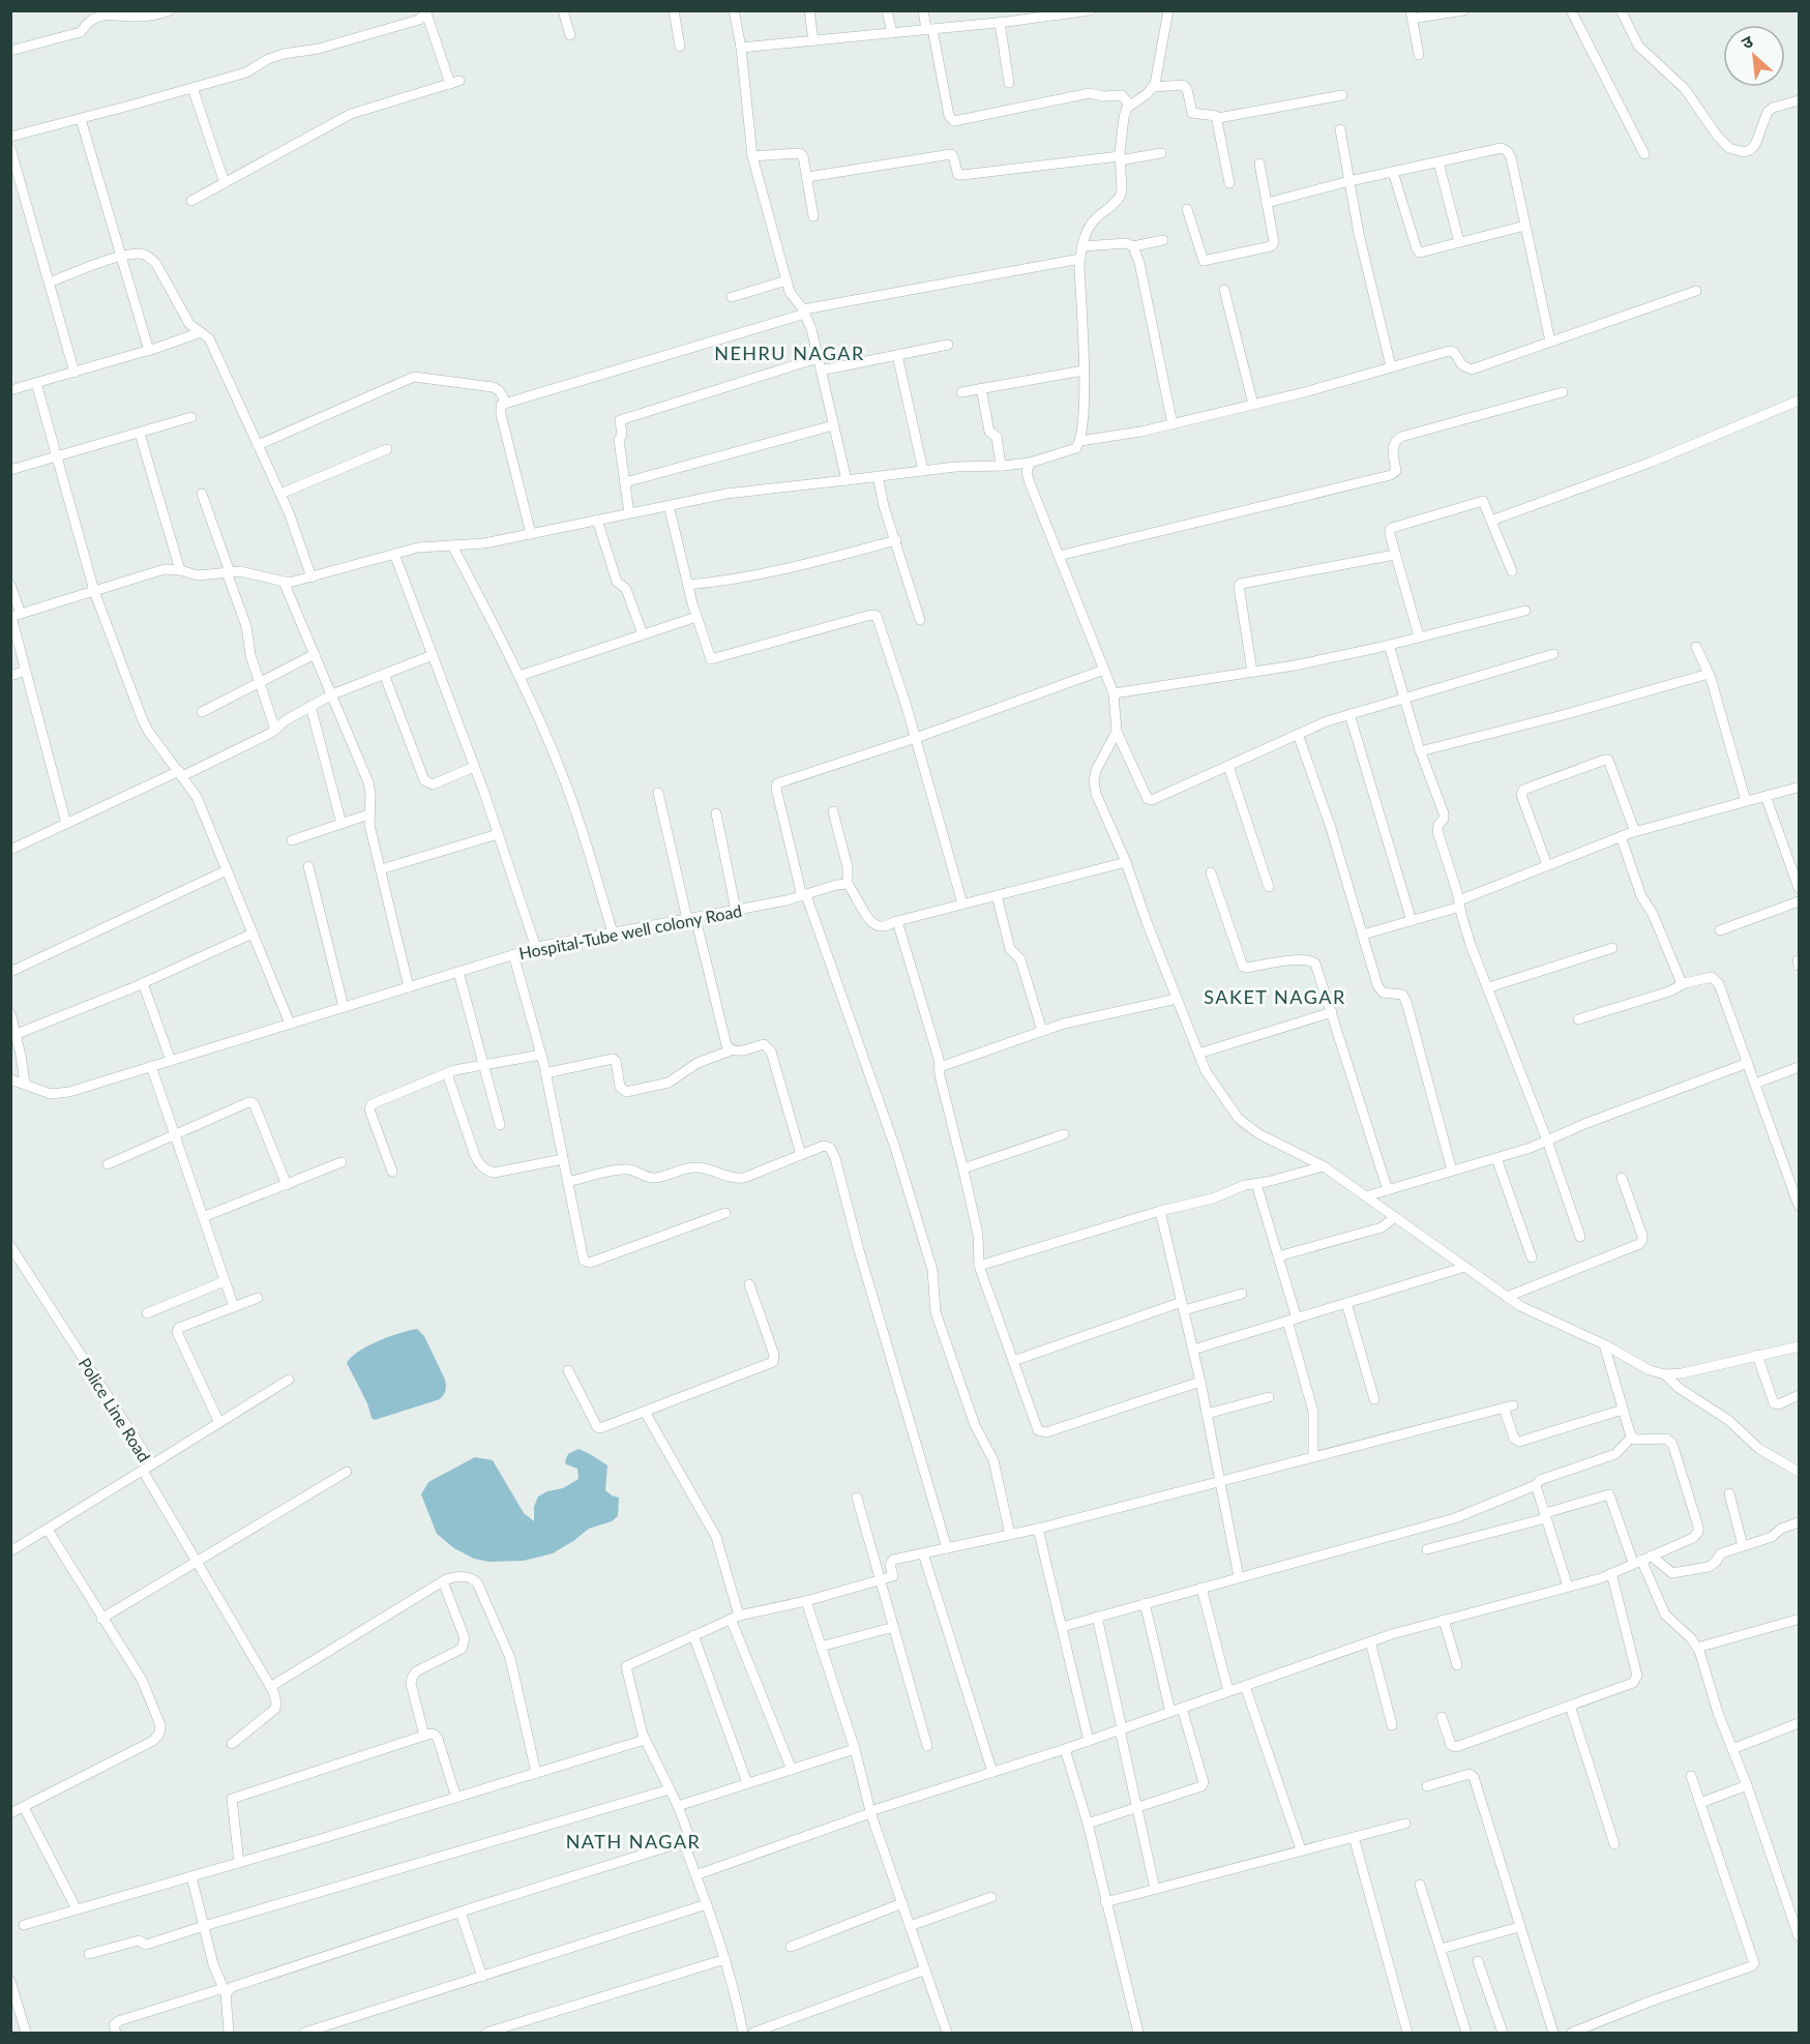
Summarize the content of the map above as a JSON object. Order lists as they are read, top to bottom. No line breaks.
{"streets":{"street":["Hospital-Tube well colony Road","Police Line Road"]},"districts":["NEHRU NAGAR","SAKET NAGAR","NATH NAGAR"],"north":"top left"}
